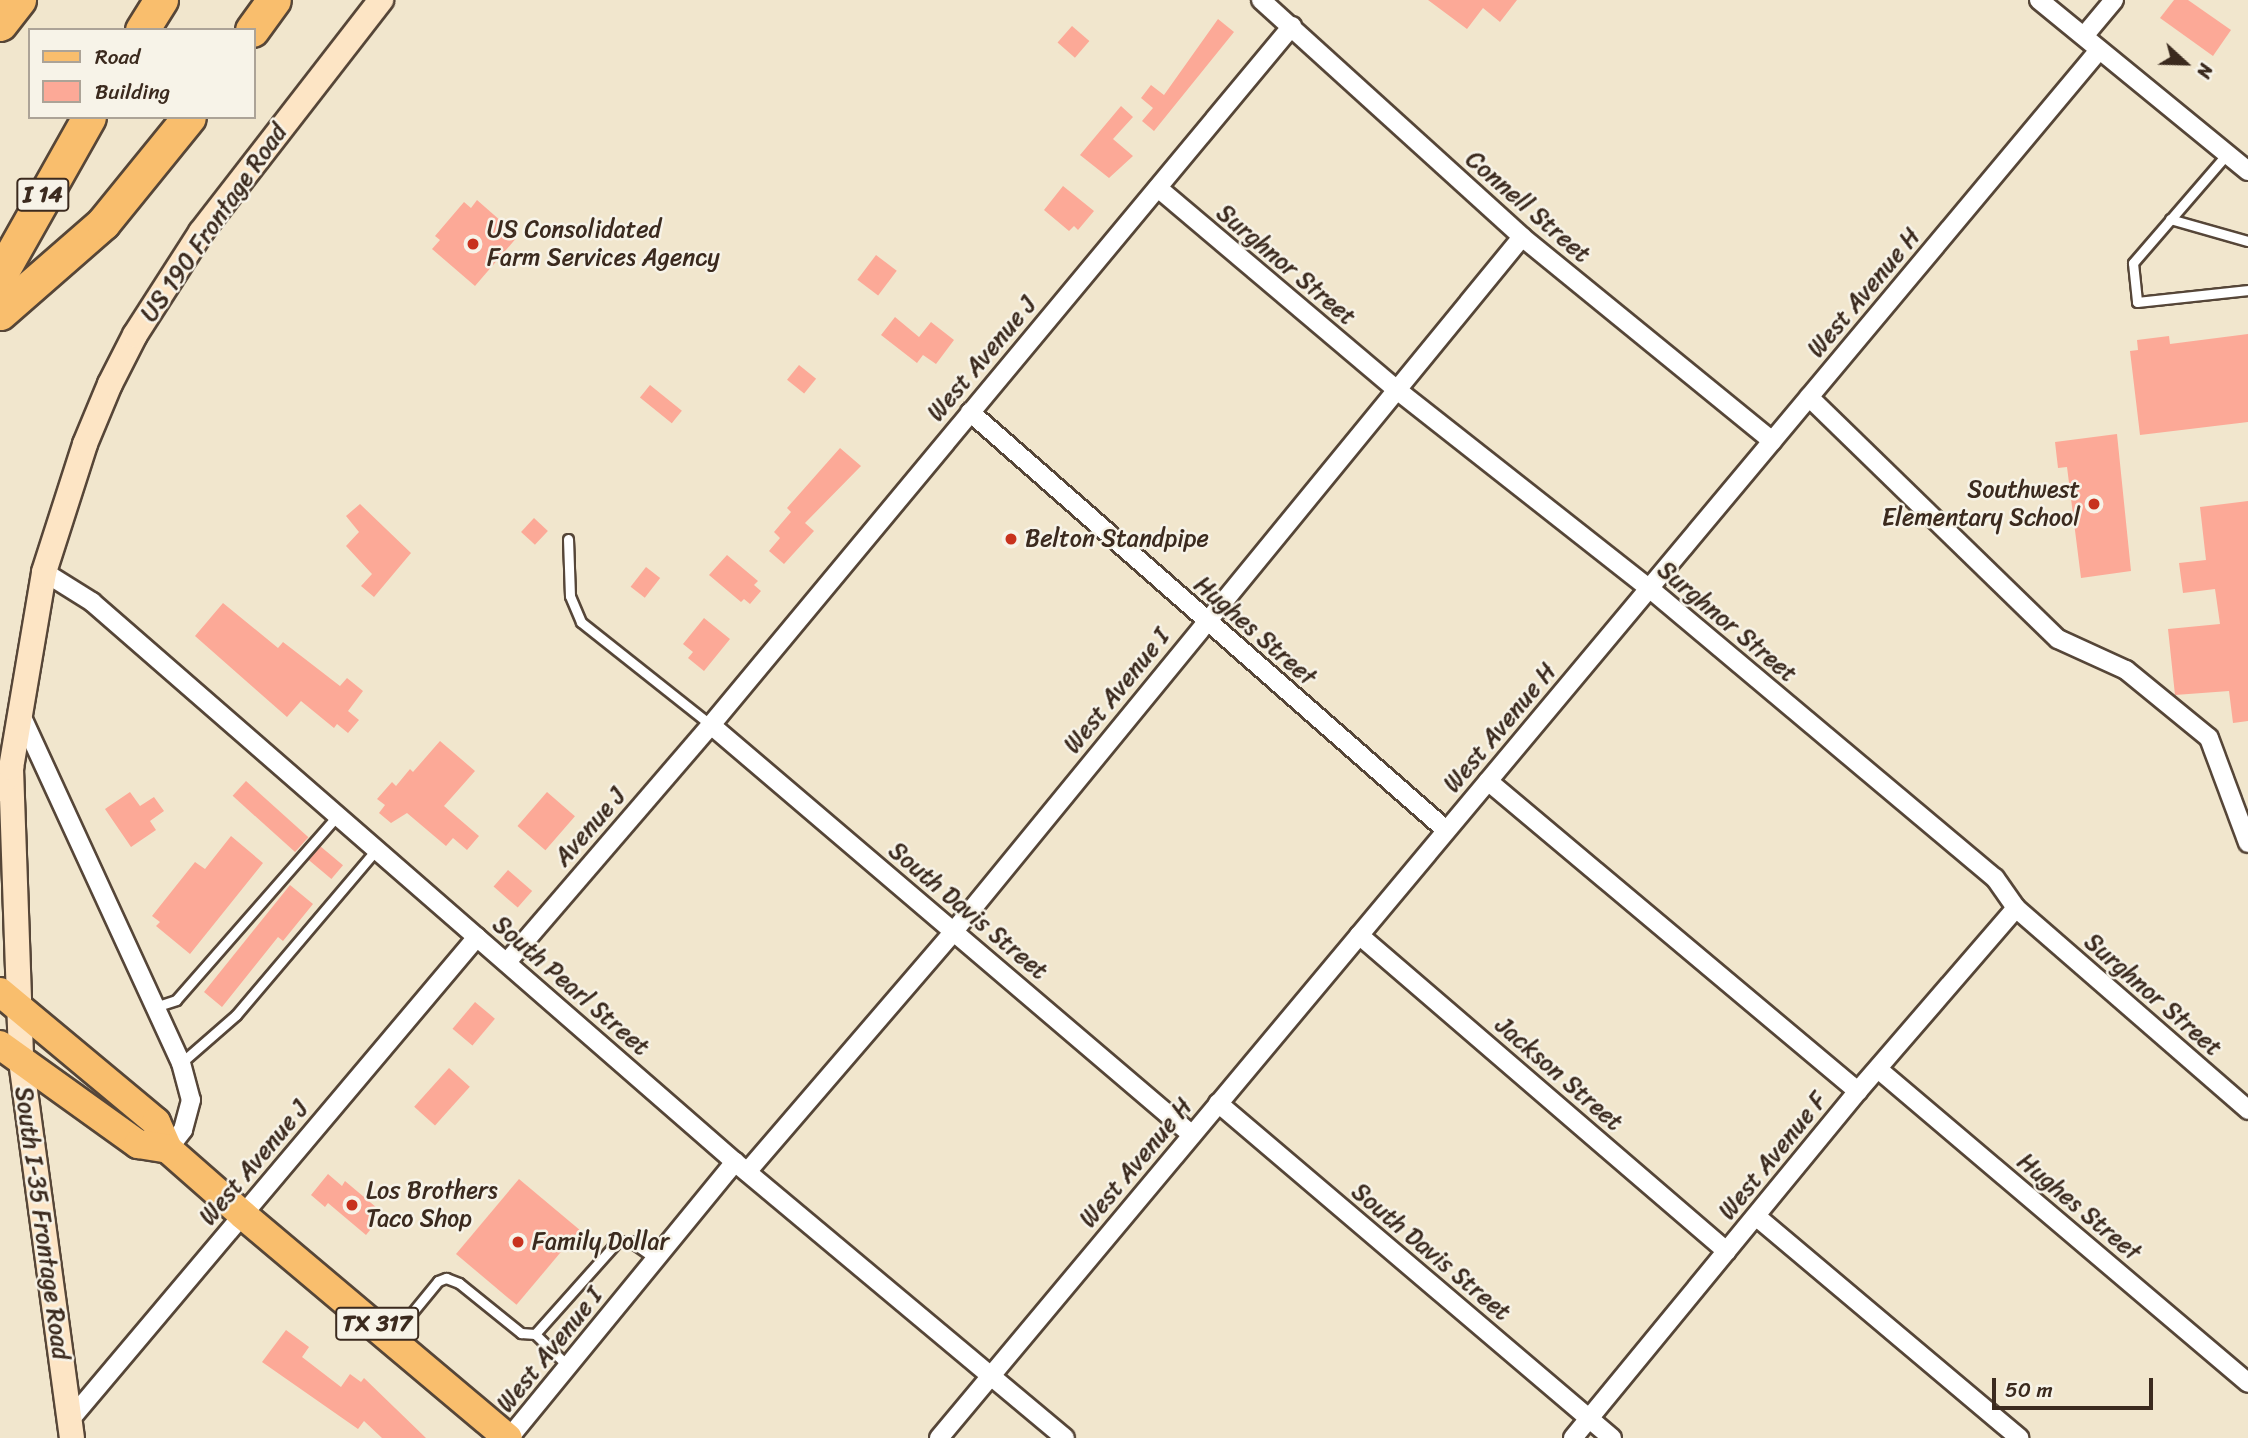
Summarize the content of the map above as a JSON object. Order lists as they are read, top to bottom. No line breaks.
{"streets":{"highway":["I 14"],"main road":["US 190 Frontage Road","South I-35 Frontage Road","TX 317"],"street":["Connell Street","Surghnor Street","West Avenue H","West Avenue J","Hughes Street","West Avenue I","Avenue J","South Davis Street","South Pearl Street","Jackson Street","West Avenue F"]},"crossings":[["Connell Street","West Avenue H"],["Connell Street","West Avenue J"],["Connell Street","West Avenue I"],["US 190 Frontage Road","South Pearl Street"],["US 190 Frontage Road","South I-35 Frontage Road"],["Surghnor Street","West Avenue H"],["Surghnor Street","West Avenue J"],["Surghnor Street","West Avenue I"],["Surghnor Street","West Avenue F"],["West Avenue H","Hughes Street"],["West Avenue H","South Davis Street"],["West Avenue H","South Pearl Street"],["West Avenue H","Jackson Street"],["West Avenue J","Hughes Street"],["West Avenue J","Avenue J"],["West Avenue J","South Davis Street"],["West Avenue J","South Pearl Street"],["West Avenue J","South I-35 Frontage Road"],["West Avenue J","TX 317"],["Hughes Street","West Avenue I"],["Hughes Street","West Avenue F"],["West Avenue I","South Davis Street"],["West Avenue I","South Pearl Street"],["West Avenue I","TX 317"],["Avenue J","South Davis Street"],["Avenue J","South Pearl Street"],["South Davis Street","West Avenue F"],["Jackson Street","West Avenue F"],["South I-35 Frontage Road","TX 317"]],"places":["US Consolidated Farm Services Agency","Southwest Elementary School","Belton Standpipe","Los Brothers Taco Shop","Family Dollar"],"legend":["Road","Building"],"scale_bar":"50 m","north":"right"}
